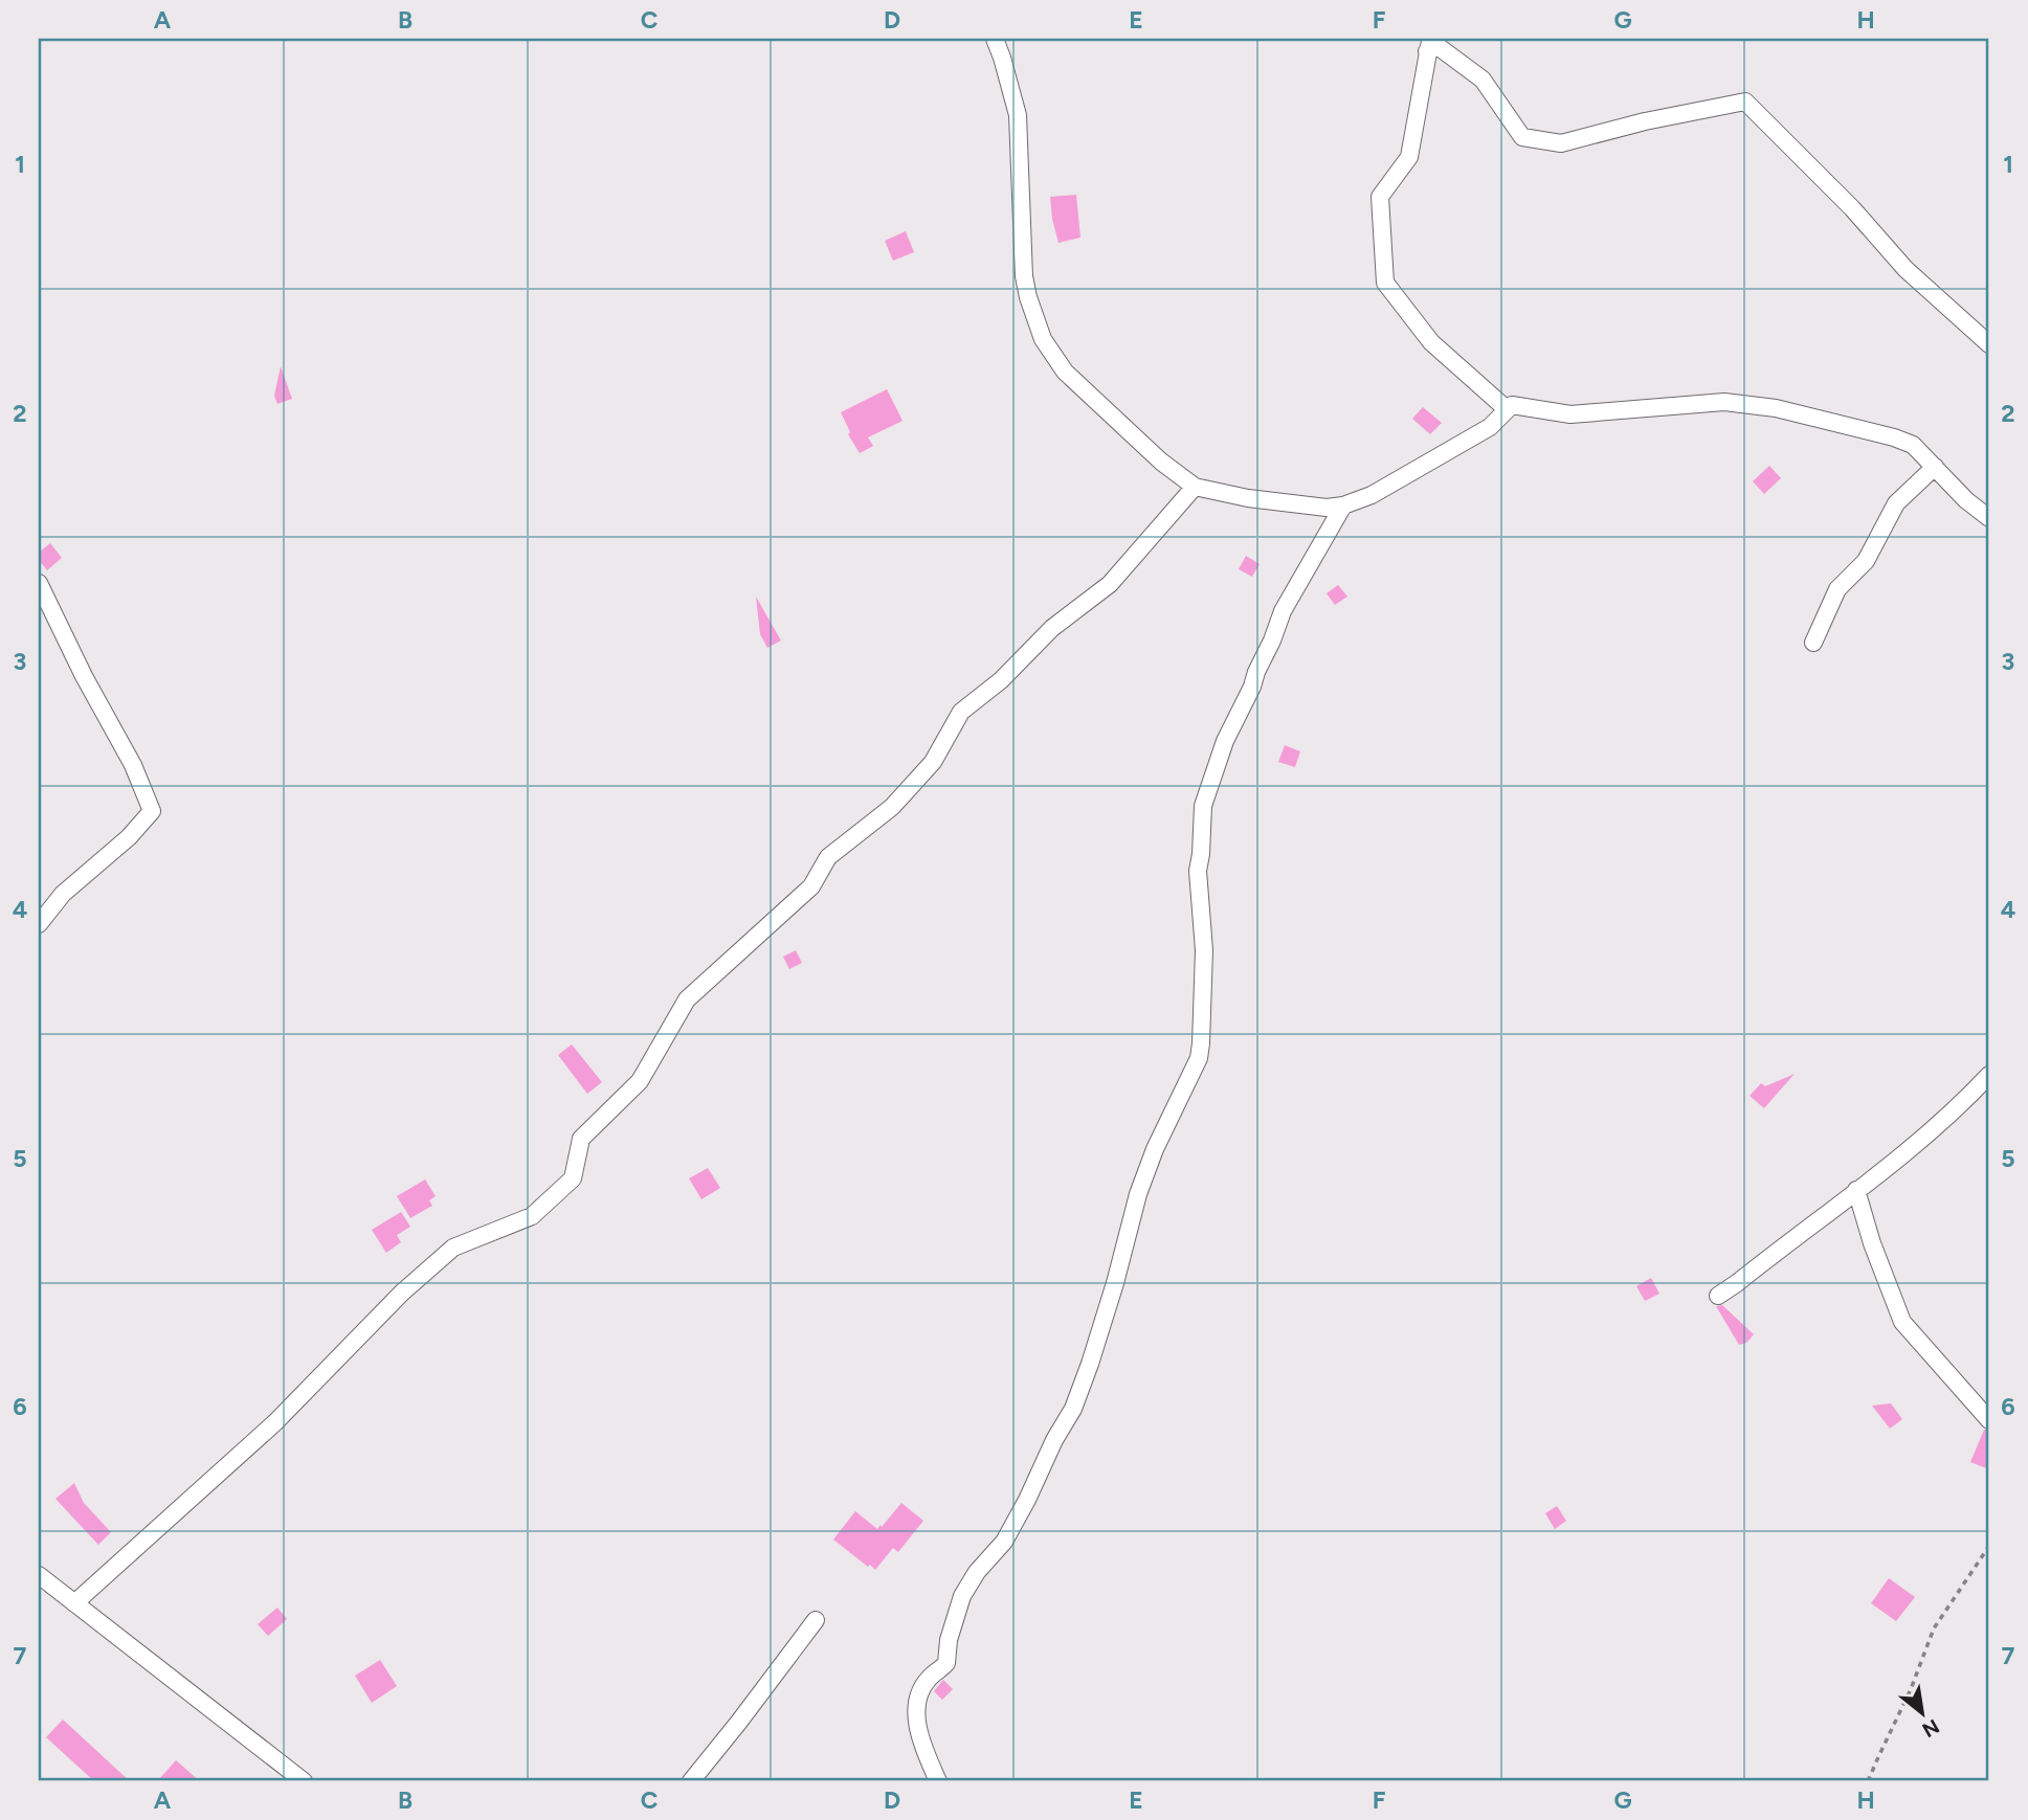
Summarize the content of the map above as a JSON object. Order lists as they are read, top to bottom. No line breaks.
{"north":"bottom right","grid":{"columns":["A","B","C","D","E","F","G","H"],"rows":["1","2","3","4","5","6","7"]}}
